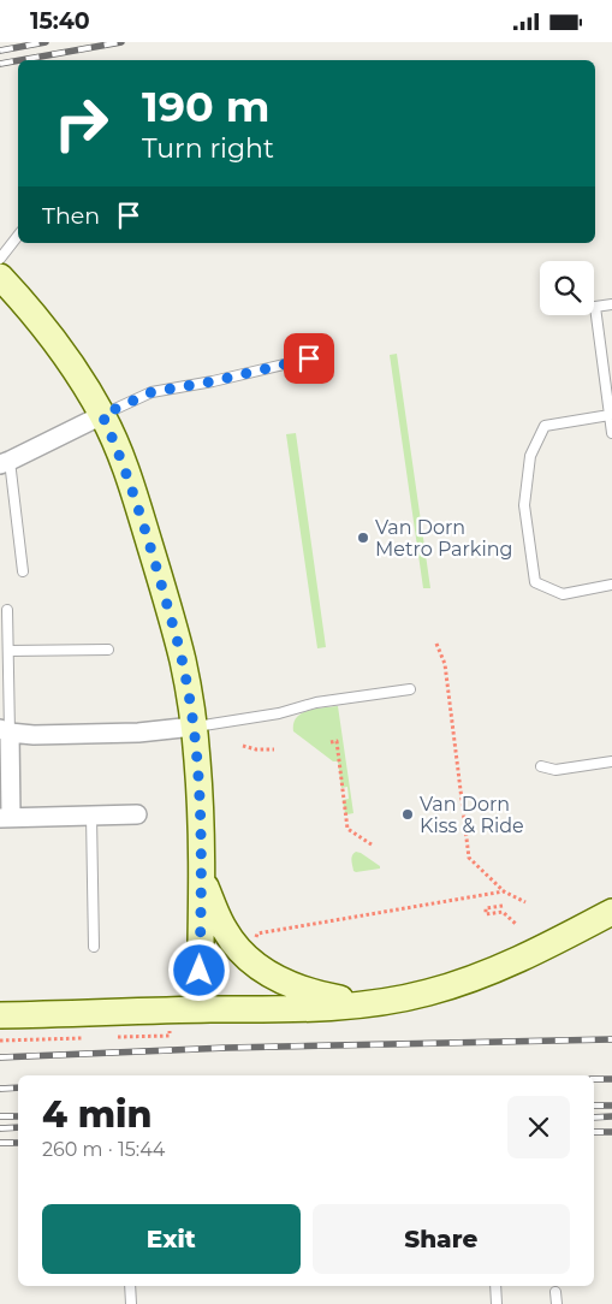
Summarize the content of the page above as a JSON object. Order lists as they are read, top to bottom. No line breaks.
{"places":["Van Dorn Metro Parking","Van Dorn Kiss & Ride"],"page":{"status":"15:40","turn":["190 m","Turn right"],"then":"Then","heading":["4 min","260 m · 15:44"],"buttons":["Exit","Share"]}}
